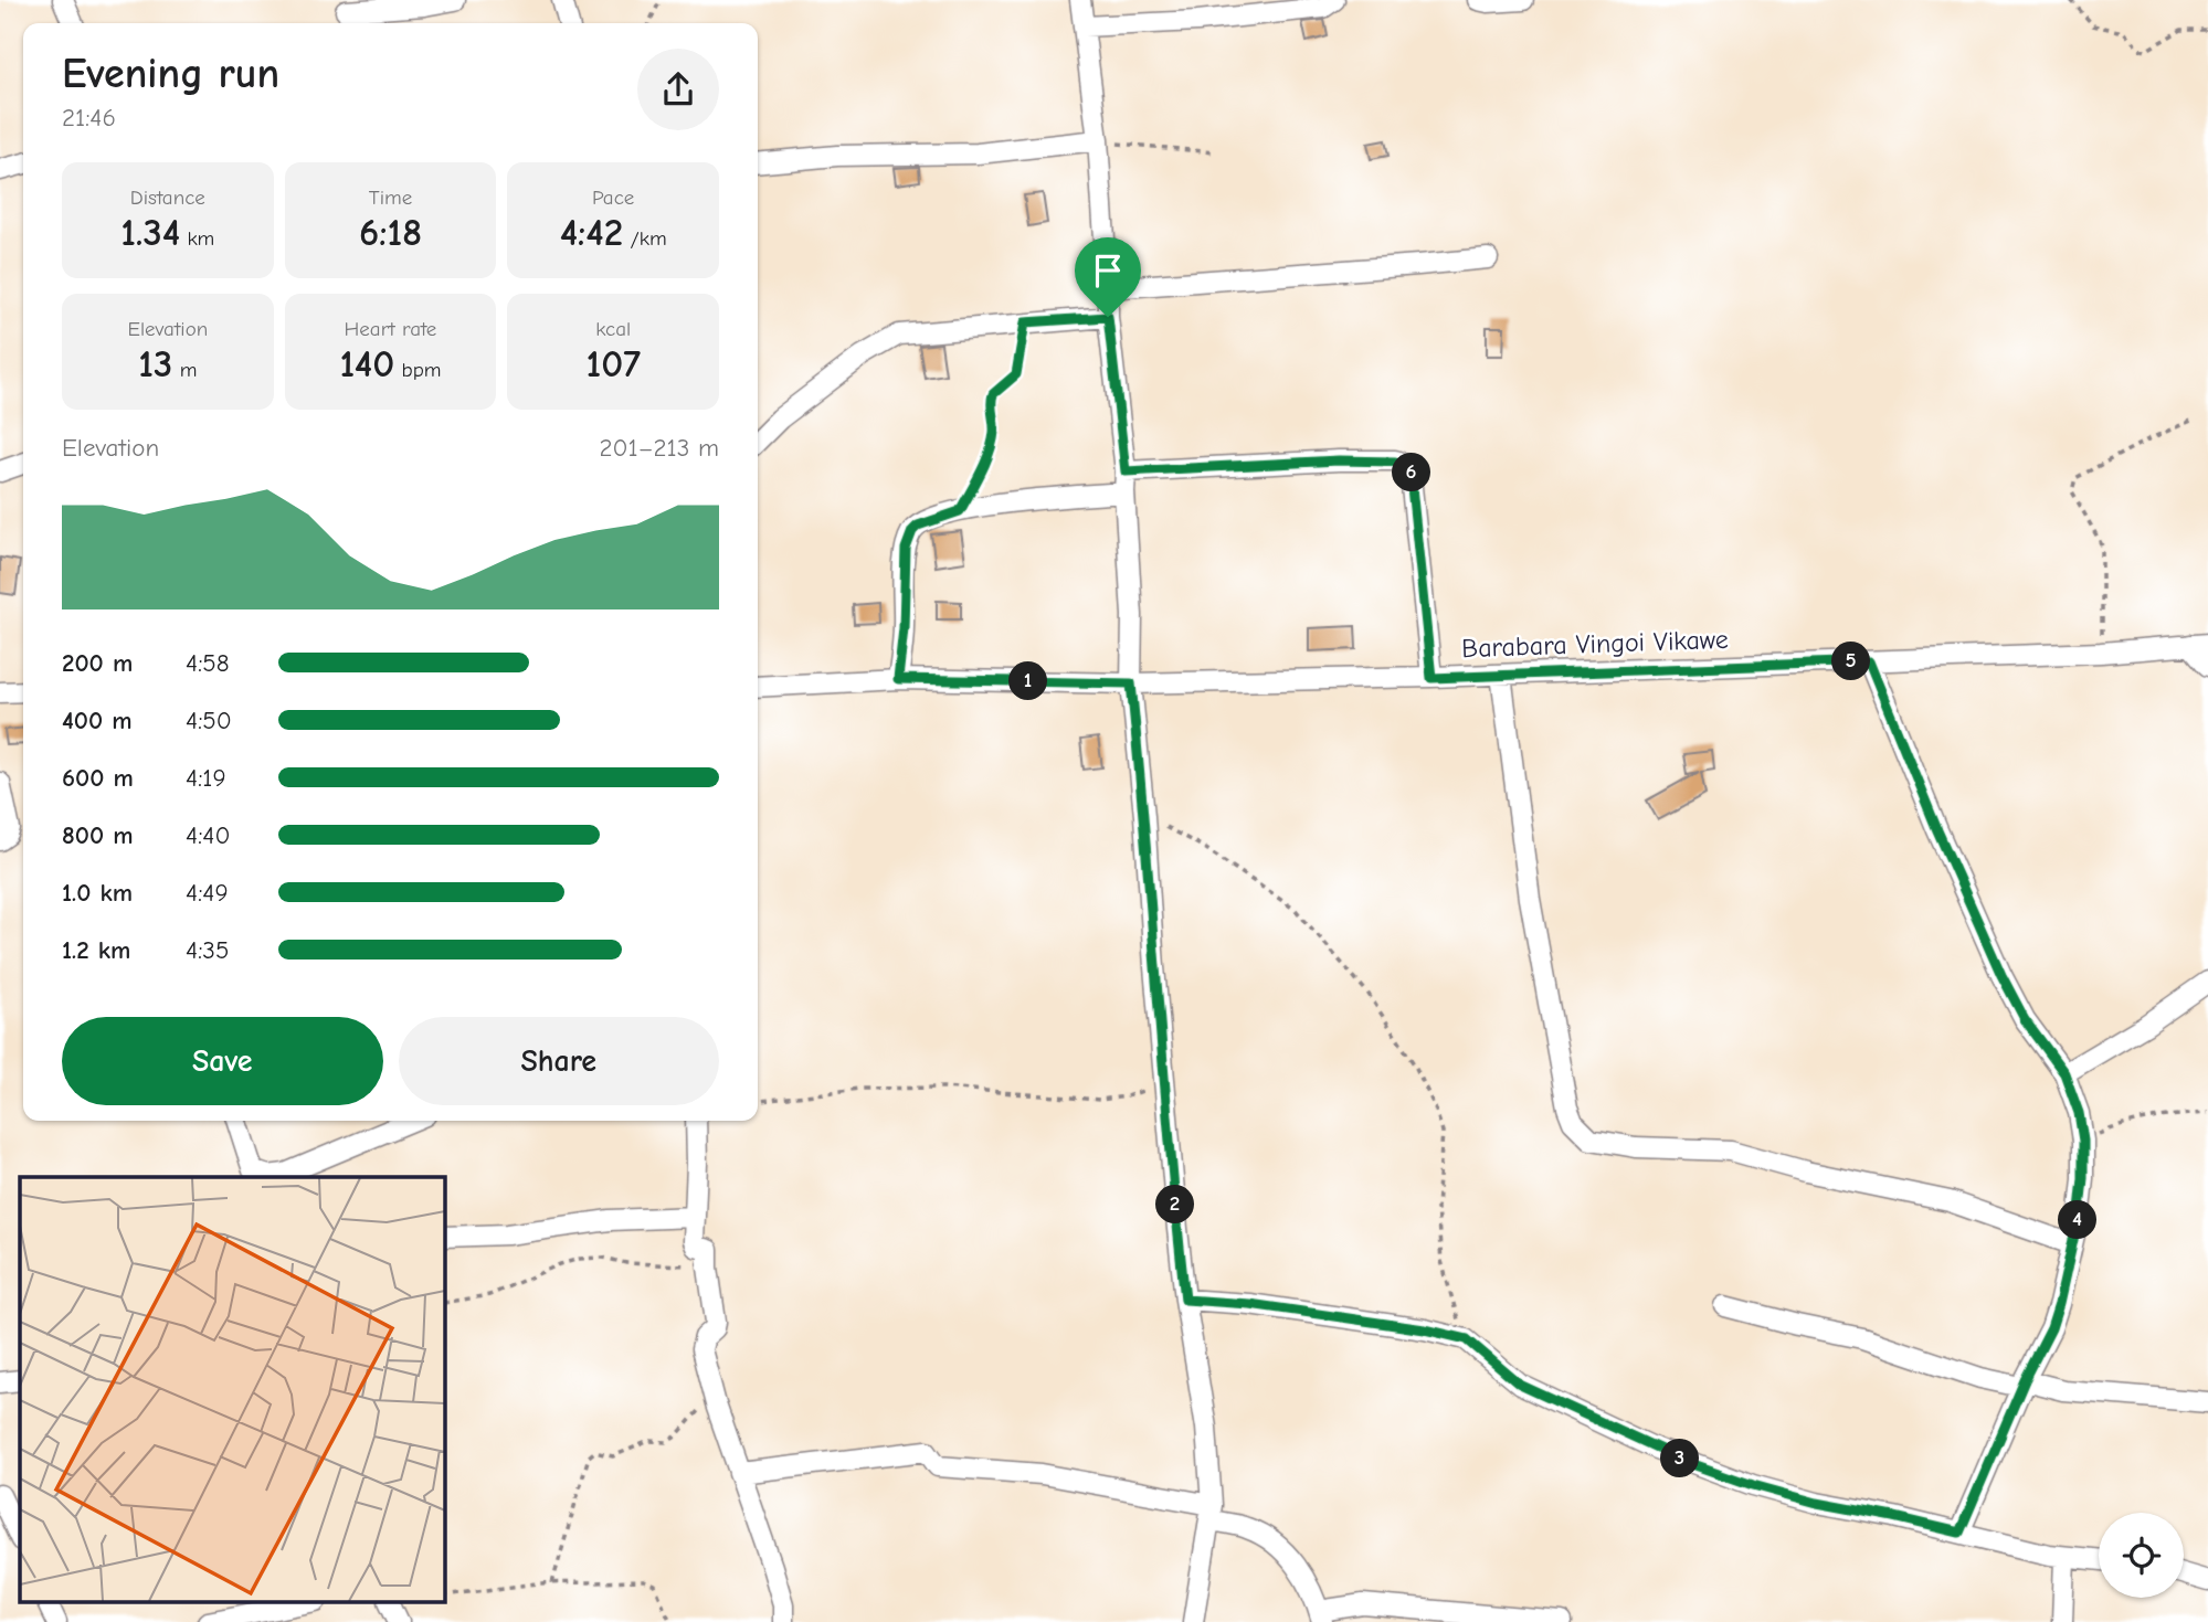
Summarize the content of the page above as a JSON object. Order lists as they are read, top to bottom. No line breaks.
{"streets":{"street":["Barabara Vingoi Vikawe"]},"page":{"heading":["Evening run","21:46"],"stats":[["Distance","1.34 km"],["Time","6:18"],["Pace","4:42 /km"],["Elevation","13 m"],["Heart rate","140 bpm"],["kcal","107"]],"chart":["Elevation","201–213 m"],"pins":["6","5","1","2","4","3"],"list":[{"name":"200 m","note":"4:58"},{"name":"400 m","note":"4:50"},{"name":"600 m","note":"4:19"},{"name":"800 m","note":"4:40"},{"name":"1.0 km","note":"4:49"},{"name":"1.2 km","note":"4:35"}],"buttons":["Save","Share"]}}
